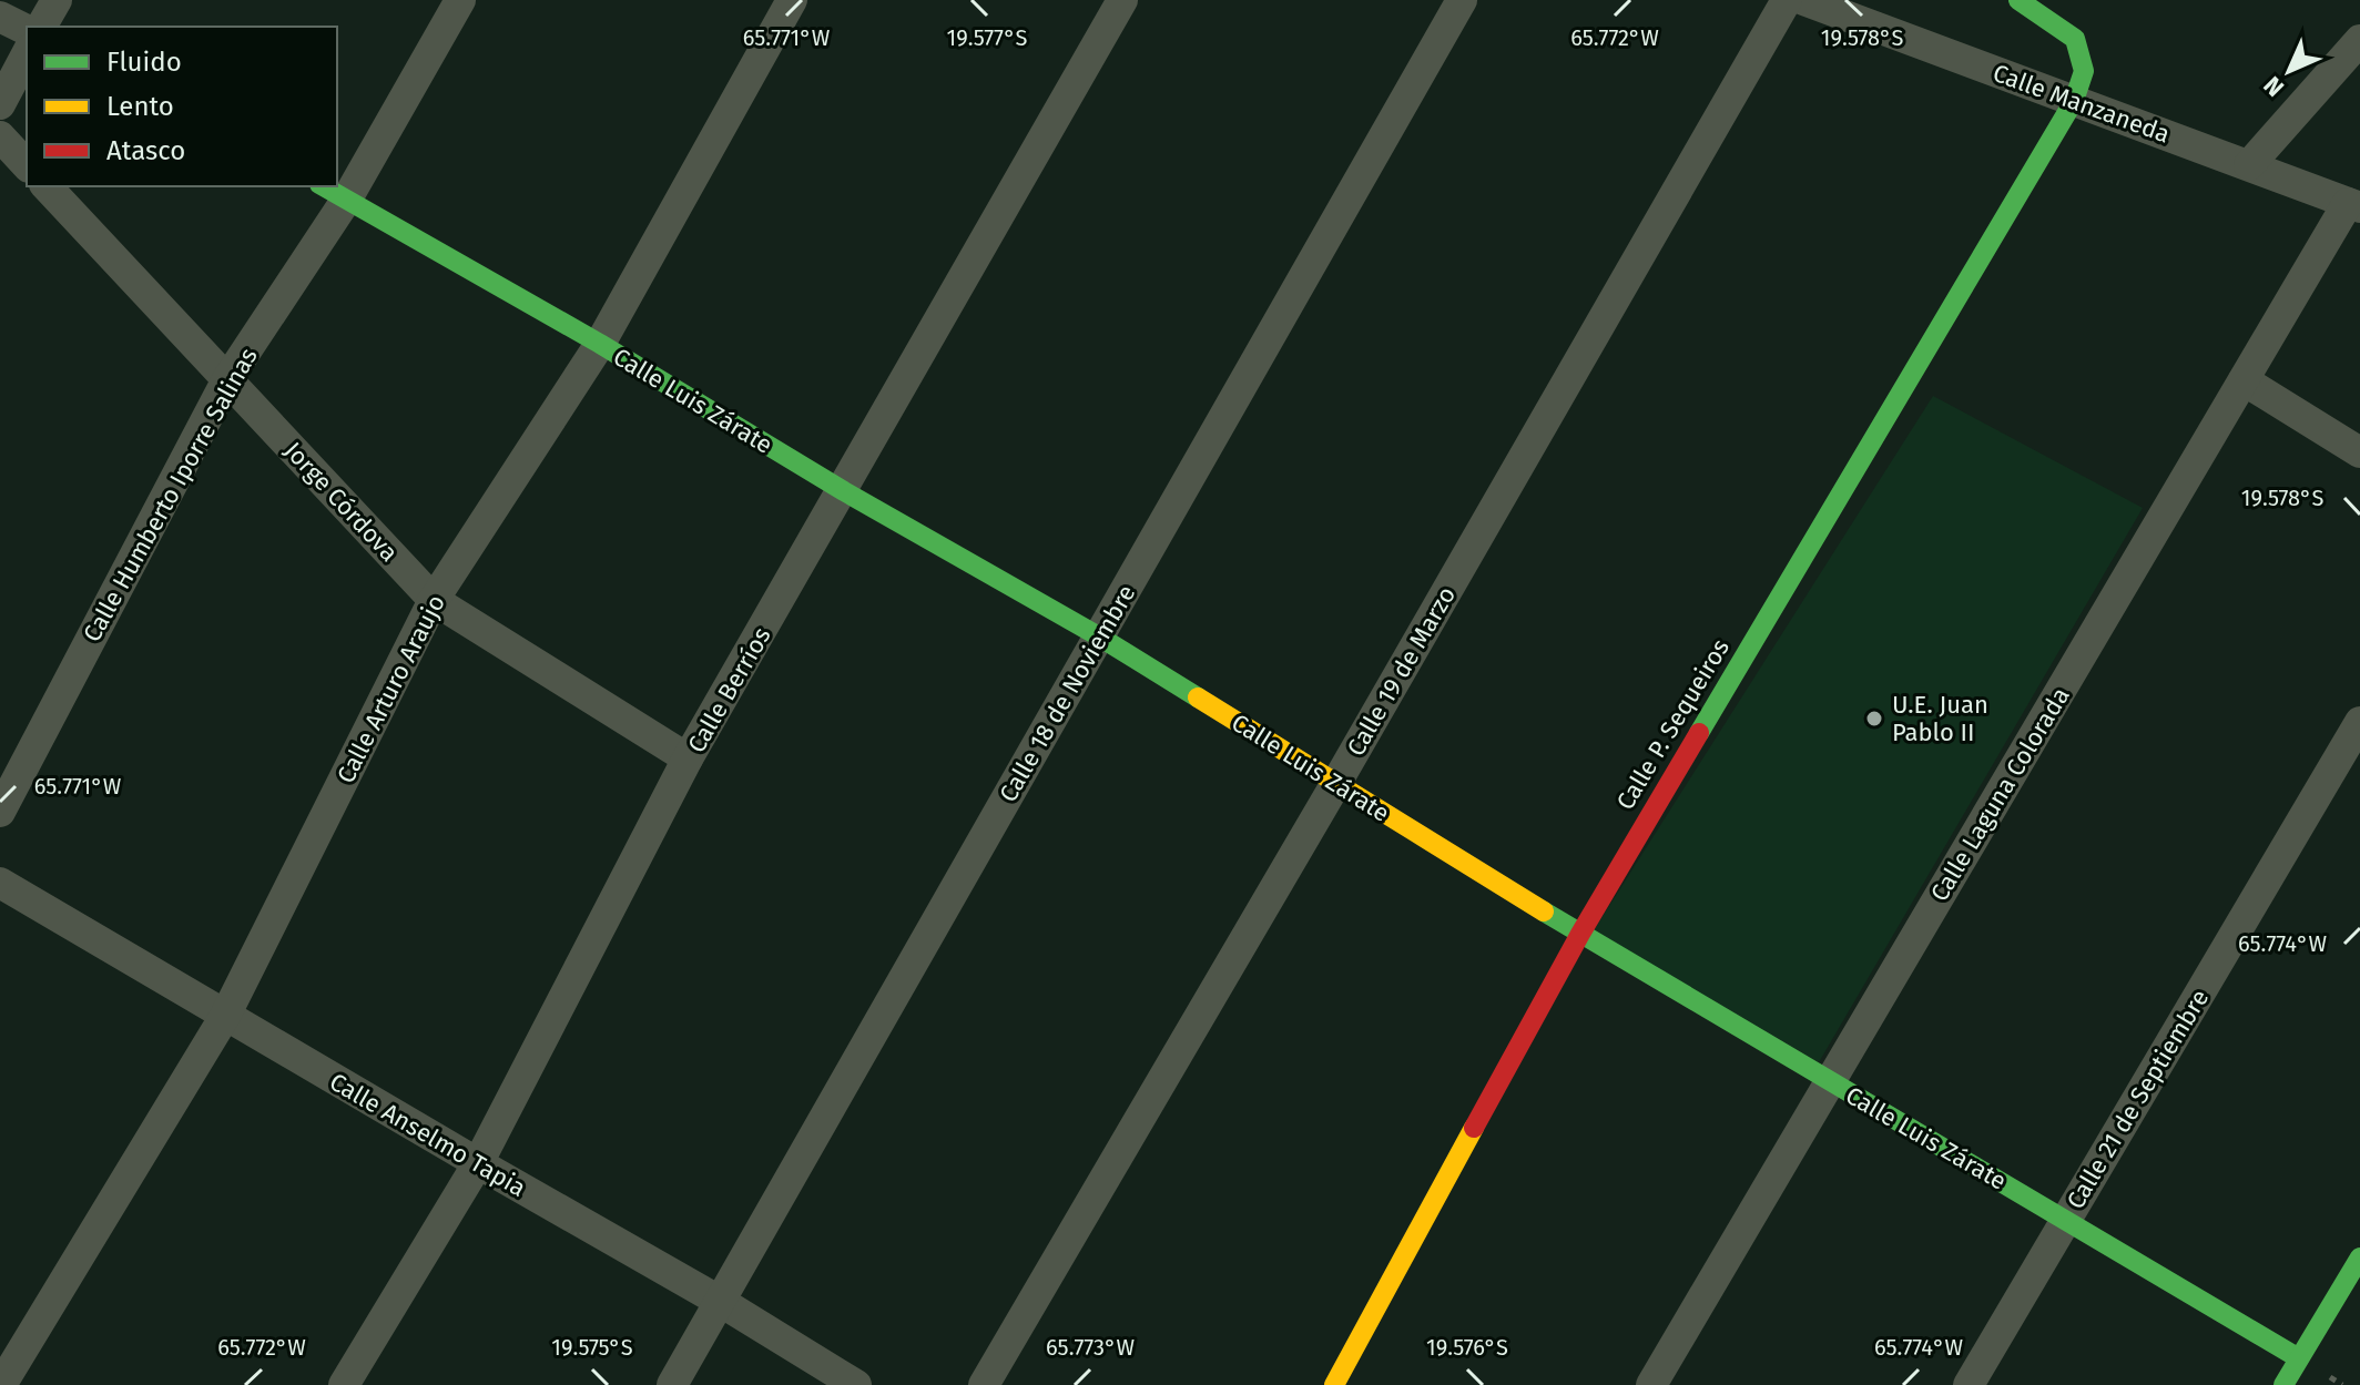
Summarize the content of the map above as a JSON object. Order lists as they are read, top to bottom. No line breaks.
{"streets":{"street":["Calle Manzaneda","Calle Luis Zárate","Calle Humberto Iporre Salinas","Jorge Córdova","Calle 19 de Marzo","Calle Arturo Araujo","Calle Berríos","Calle 18 de Noviembre","Calle P. Sequeiros","Calle Laguna Colorada","Calle 21 de Septiembre","Calle Anselmo Tapia"]},"crossings":[["Calle Manzaneda","Calle P. Sequeiros"],["Calle Manzaneda","Calle Laguna Colorada"],["Calle Luis Zárate","Calle Humberto Iporre Salinas"],["Calle Luis Zárate","Calle 19 de Marzo"],["Calle Luis Zárate","Calle Arturo Araujo"],["Calle Luis Zárate","Calle Berríos"],["Calle Luis Zárate","Calle 18 de Noviembre"],["Calle Luis Zárate","Calle P. Sequeiros"],["Calle Luis Zárate","Calle Laguna Colorada"],["Calle Luis Zárate","Calle 21 de Septiembre"],["Calle Humberto Iporre Salinas","Jorge Córdova"],["Jorge Córdova","Calle Arturo Araujo"],["Jorge Córdova","Calle Berríos"],["Calle Arturo Araujo","Calle Anselmo Tapia"],["Calle Berríos","Calle Anselmo Tapia"],["Calle 18 de Noviembre","Calle Anselmo Tapia"]],"places":["U.E. Juan Pablo II"],"legend":["Fluido","Lento","Atasco"],"north":"bottom left","coordinates":["65.771°W","19.577°S","65.772°W","19.578°S","65.774°W","65.773°W","19.575°S","19.576°S"]}
